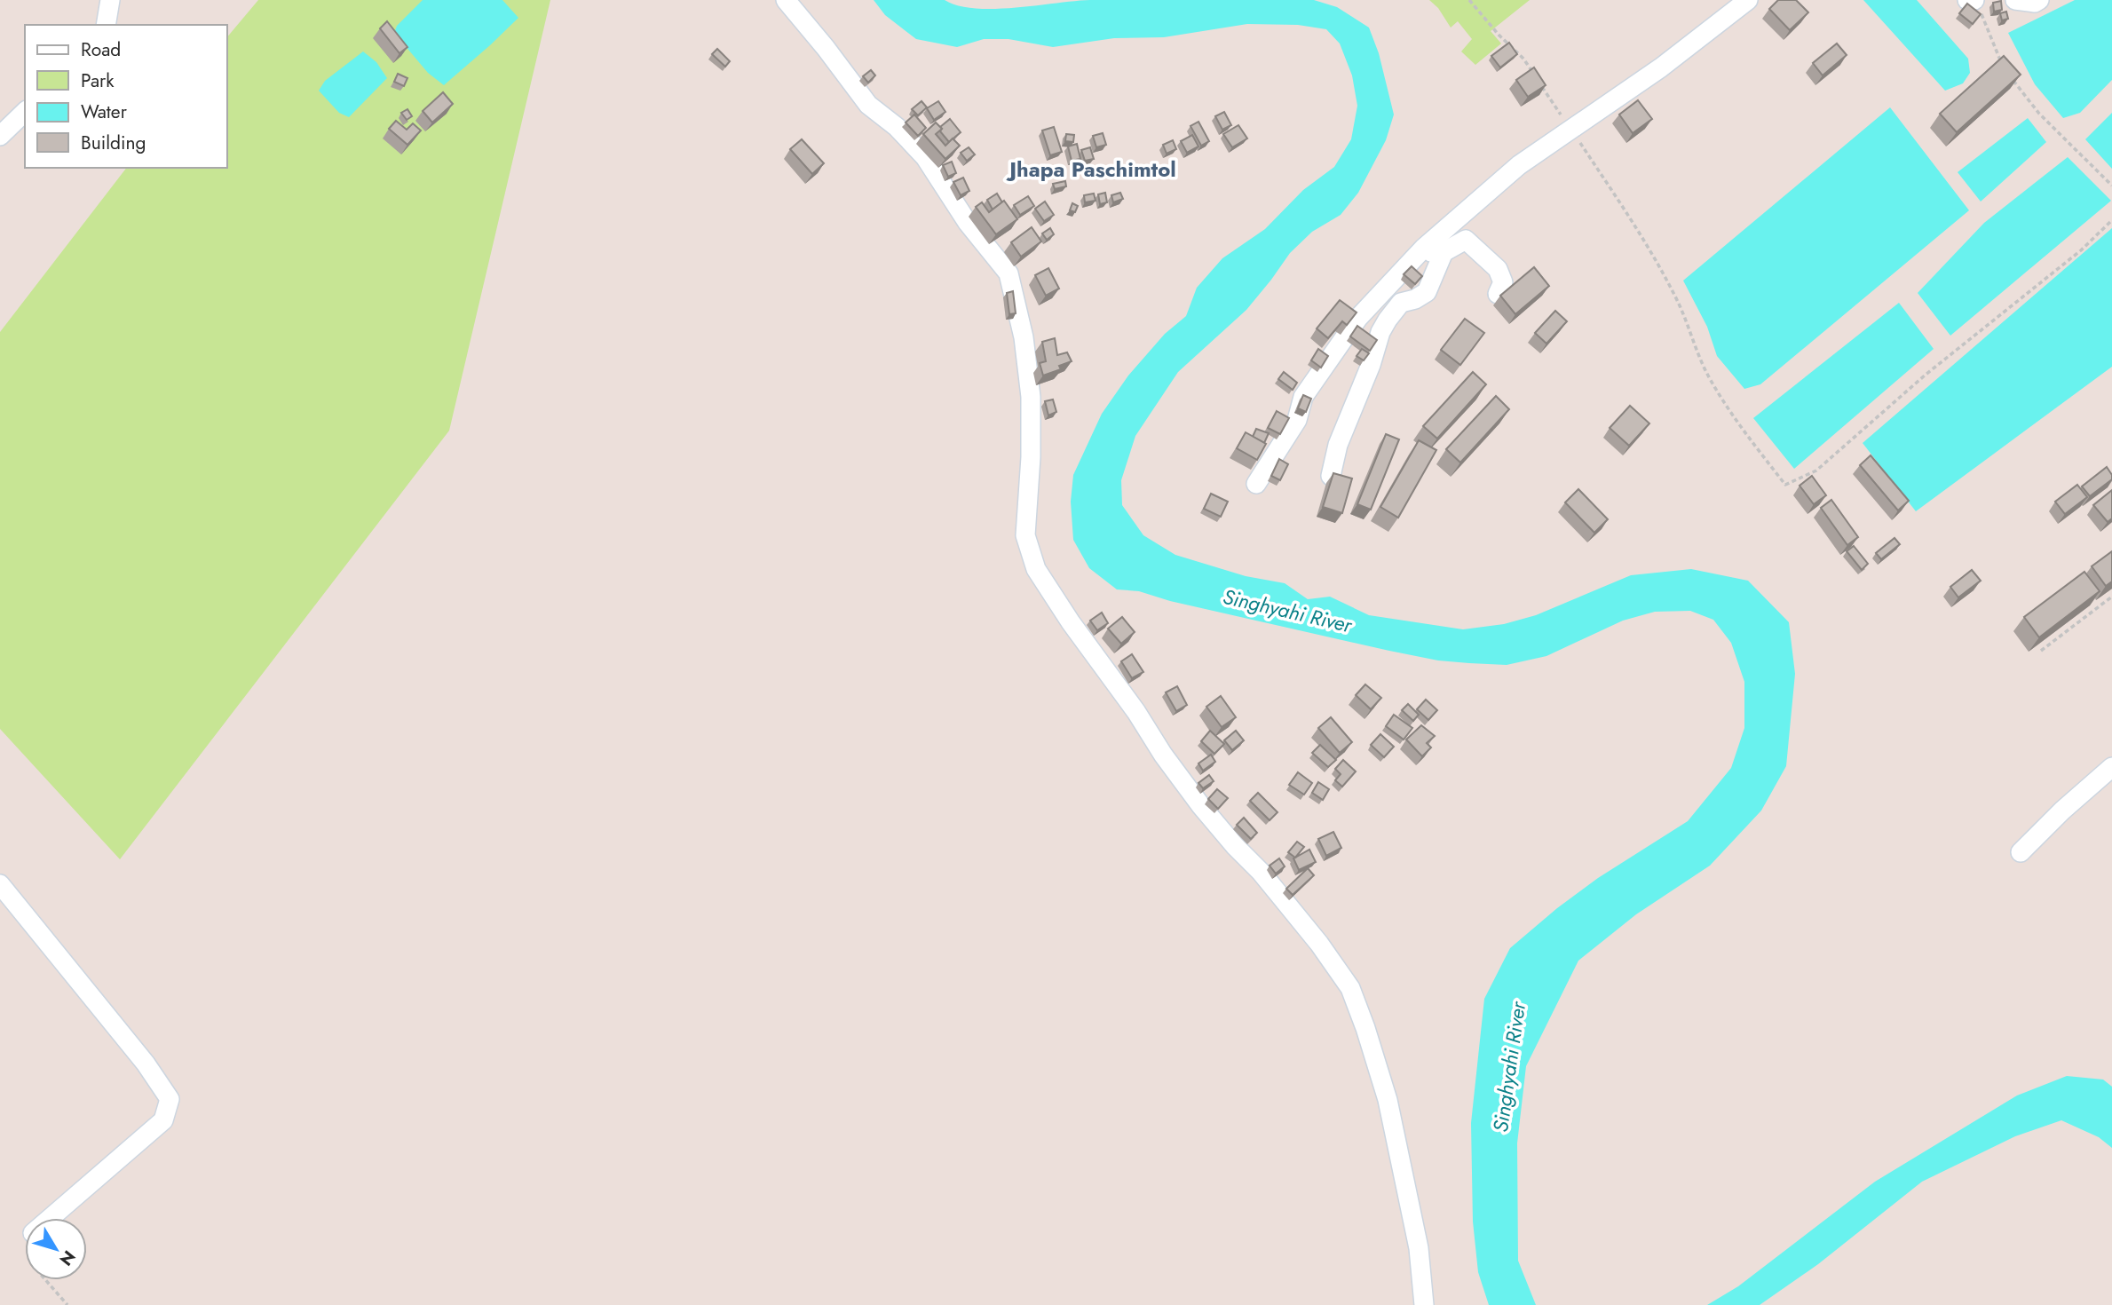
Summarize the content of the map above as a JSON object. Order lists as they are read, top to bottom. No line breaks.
{"districts":["Jhapa Paschimtol"],"water":["Singhyahi River"],"legend":["Road","Park","Water","Building"],"north":"bottom right"}
